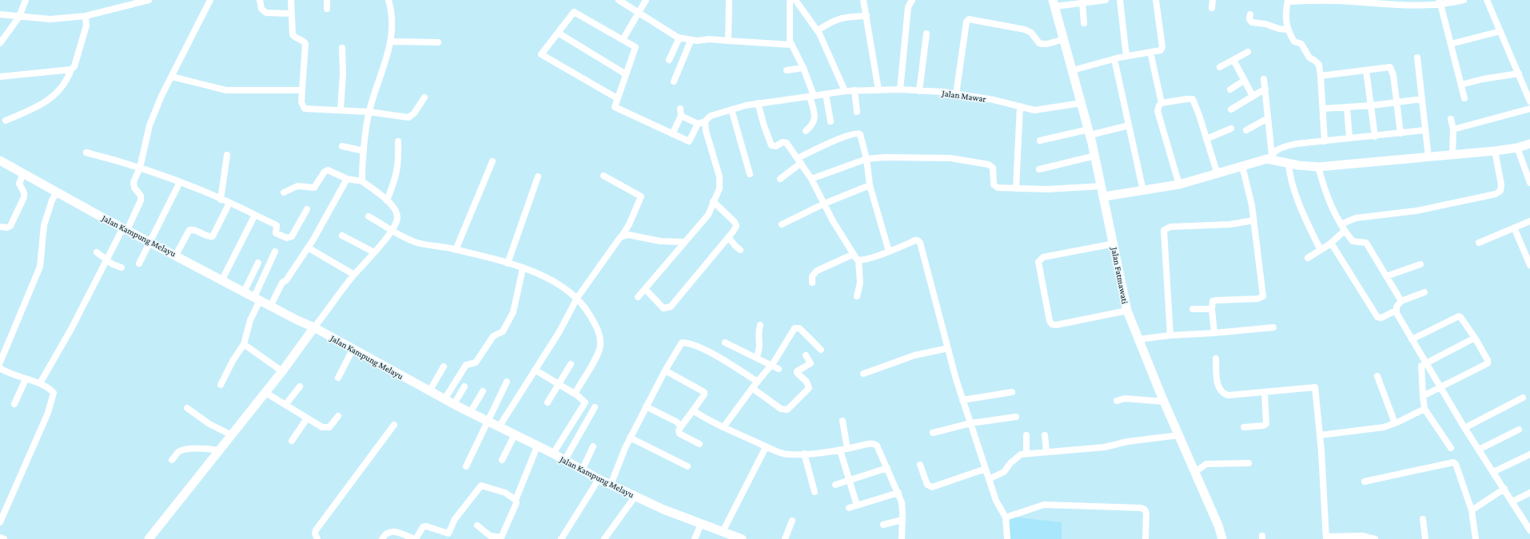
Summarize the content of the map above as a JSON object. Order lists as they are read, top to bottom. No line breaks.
{"streets":{"street":["Jalan Mawar","Jalan Kampung Melayu","Jalan Fatmawati"]},"crossings":[["Jalan Mawar","Jalan Fatmawati"]]}
